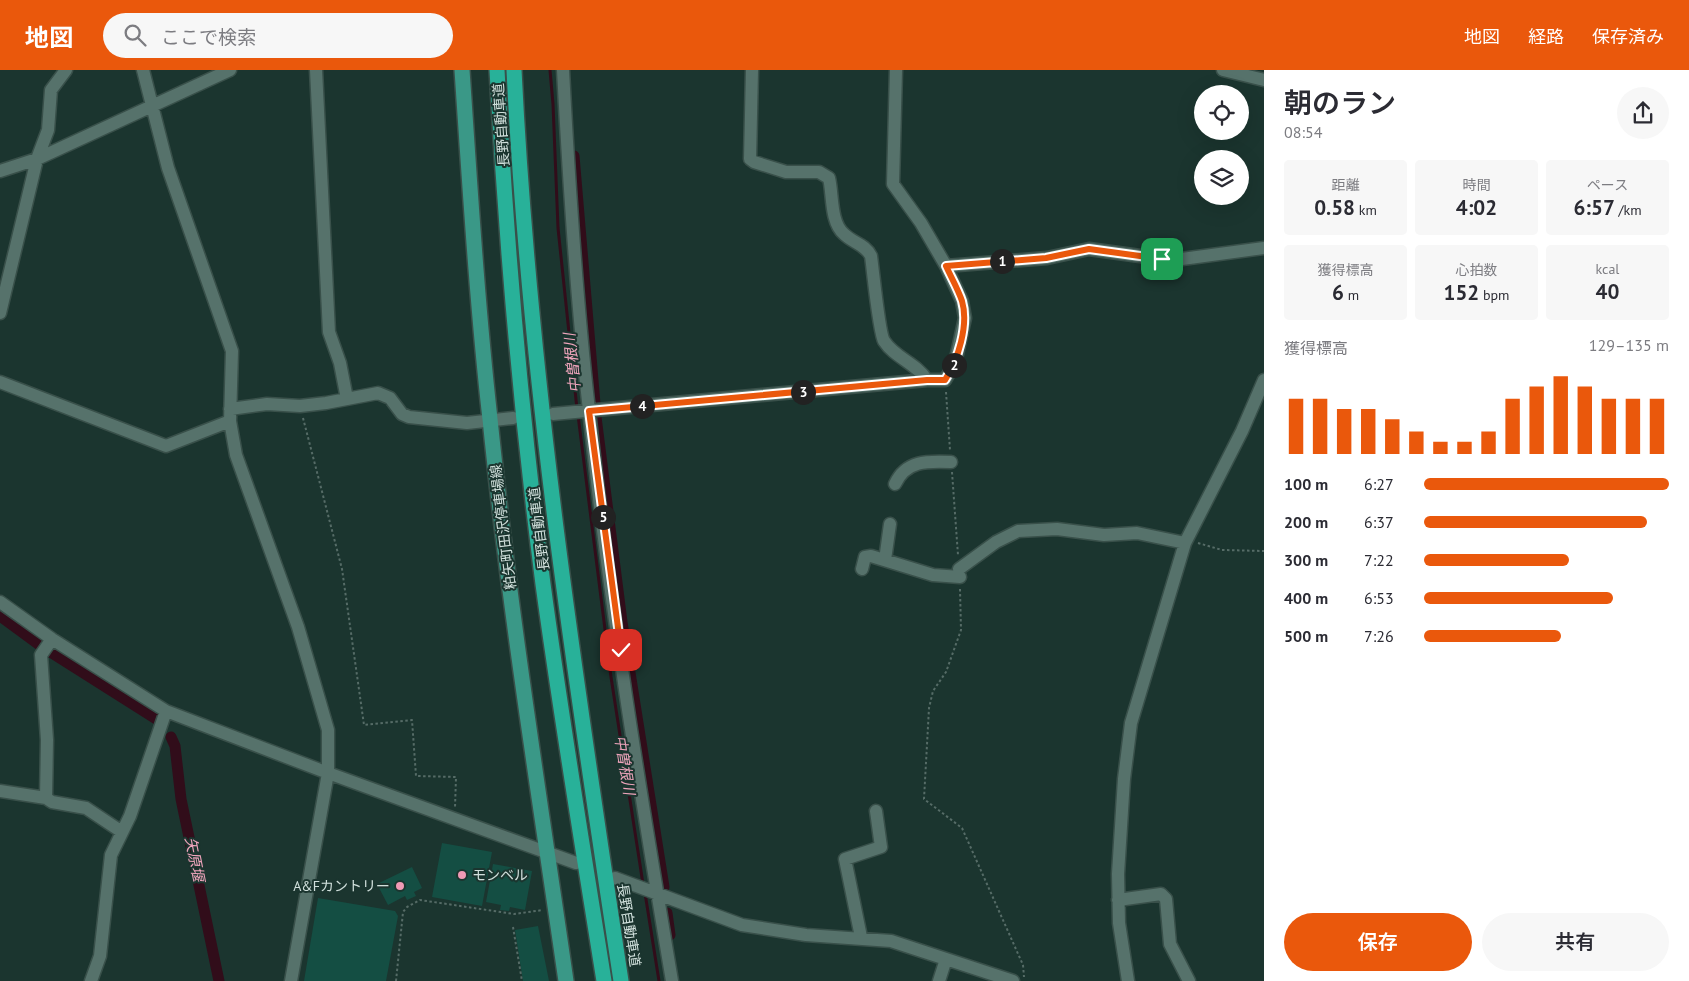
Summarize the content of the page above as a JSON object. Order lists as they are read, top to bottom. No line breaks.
{"streets":{"highway":["長野自動車道"],"main road":["粕矢町田沢停車場線"]},"water":["中曽根川","矢原堰"],"places":["モンベル","A&Fカントリー"],"page":{"header":"地図","search":"ここで検索","nav":["地図","経路","保存済み"],"heading":["朝のラン","08:54"],"stats":[["距離","0.58 km"],["時間","4:02"],["ペース","6:57 /km"],["獲得標高","6 m"],["心拍数","152 bpm"],["kcal","40"]],"pins":["1","2","3","4","5"],"chart":["獲得標高","129–135 m"],"list":[{"name":"100 m","note":"6:27"},{"name":"200 m","note":"6:37"},{"name":"300 m","note":"7:22"},{"name":"400 m","note":"6:53"},{"name":"500 m","note":"7:26"}],"buttons":["保存","共有"]}}
